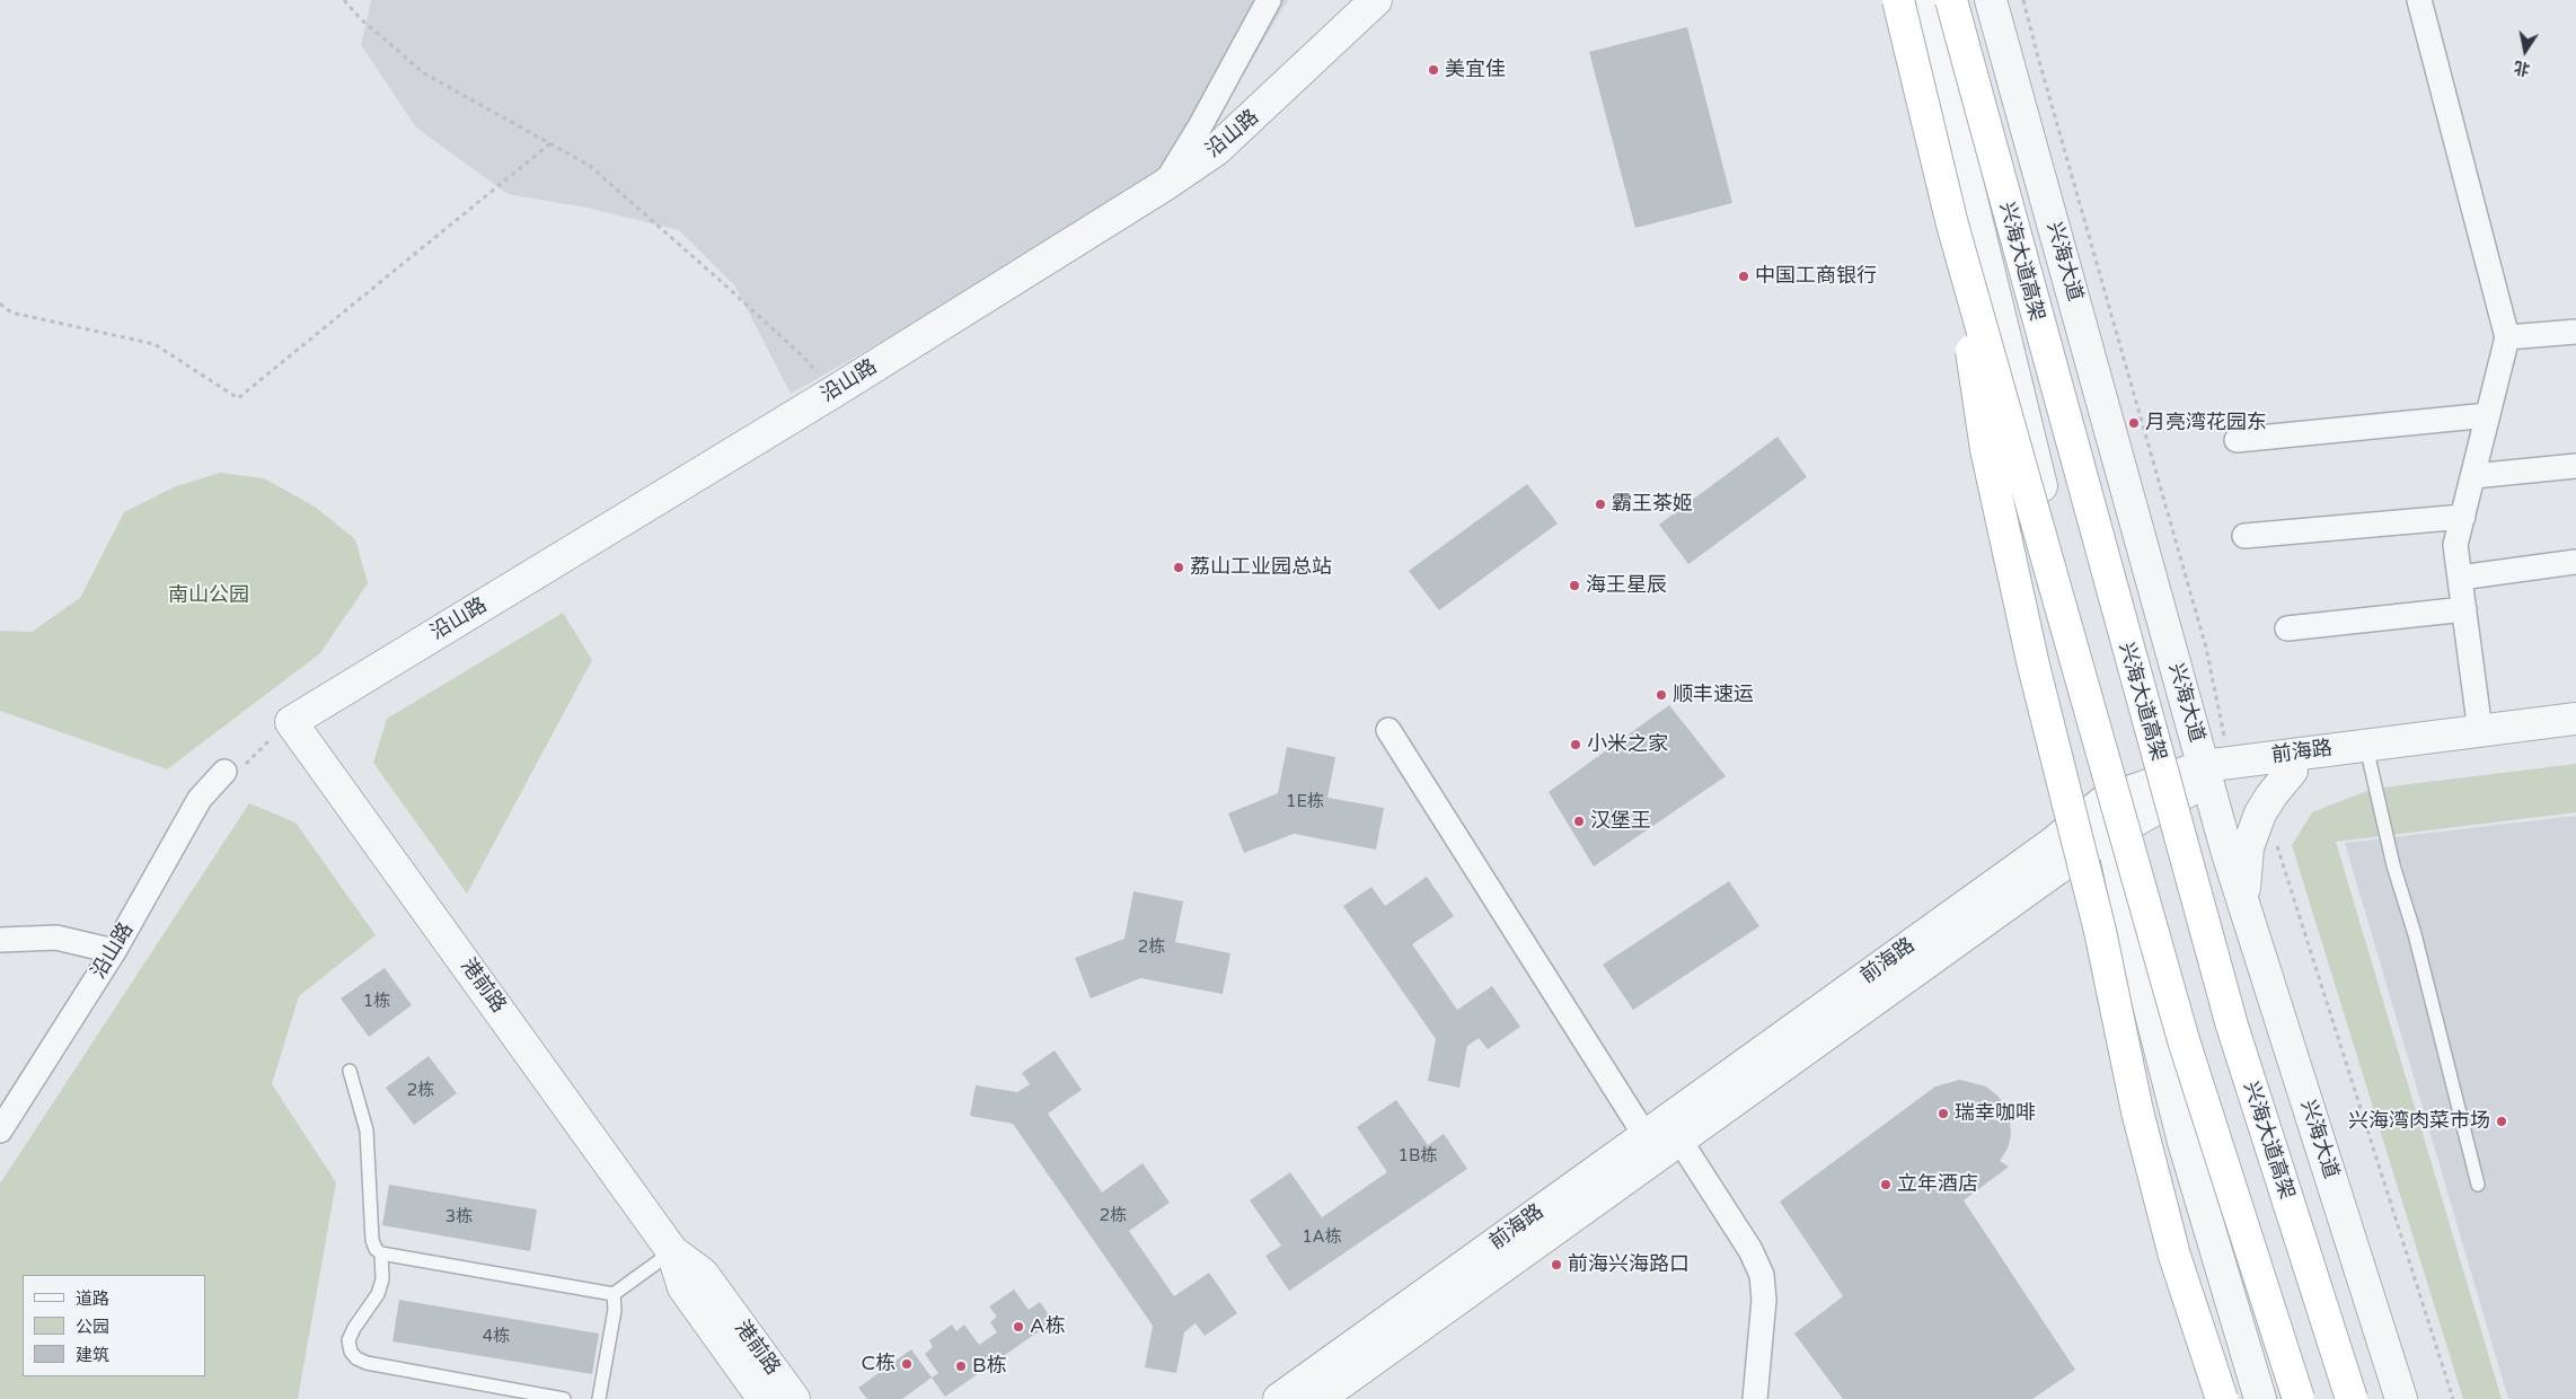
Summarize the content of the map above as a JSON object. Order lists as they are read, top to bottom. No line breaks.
{"streets":{"main road":["兴海大道高架"],"street":["沿山路","兴海大道","前海路","港前路"]},"crossings":[["沿山路","港前路"],["兴海大道","前海路"]],"parks":["南山公园"],"places":["美宜佳","中国工商银行","月亮湾花园东","霸王茶姬","荔山工业园总站","海王星辰","顺丰速运","小米之家","汉堡王","瑞幸咖啡","兴海湾肉菜市场","立年酒店","前海兴海路口","A栋","C栋","B栋"],"house_numbers":["1E栋","2栋","1栋","2栋","1B栋","2栋","3栋","1A栋","4栋"],"legend":["道路","公园","建筑"],"north":"bottom"}
